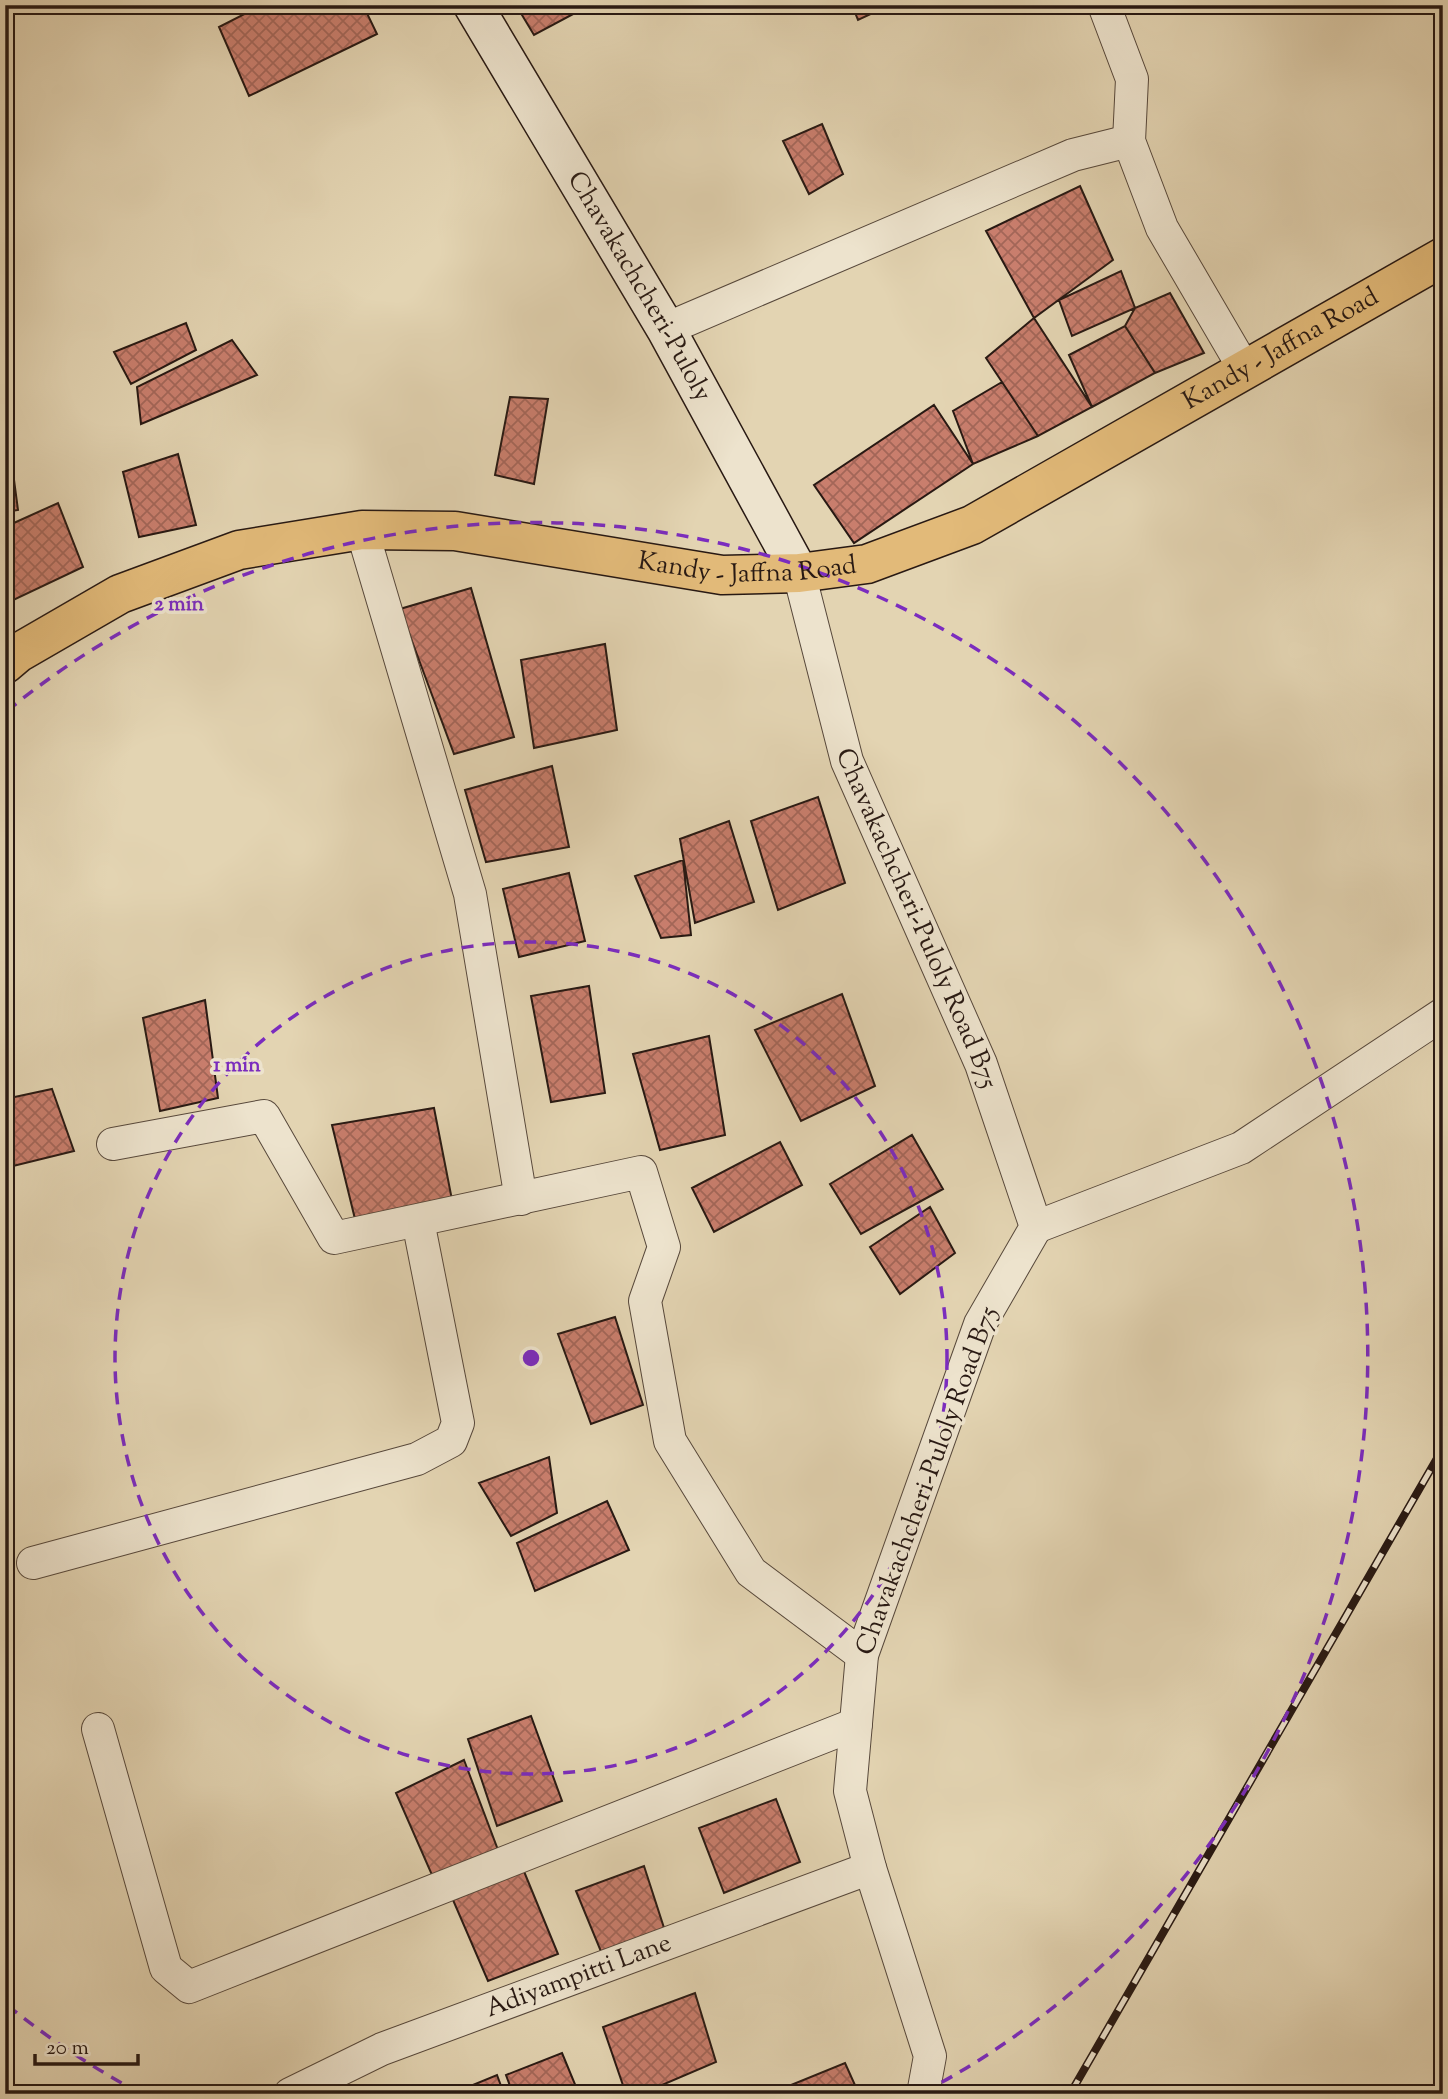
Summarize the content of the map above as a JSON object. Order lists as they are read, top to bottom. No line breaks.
{"streets":{"highway":["Kandy - Jaffna Road"],"main road":["Chavakachcheri-Puloly"],"street":["Chavakachcheri-Puloly Road B75","Adiyampitti Lane"]},"crossings":[["Chavakachcheri-Puloly","Kandy - Jaffna Road"],["Chavakachcheri-Puloly","Chavakachcheri-Puloly Road B75"],["Kandy - Jaffna Road","Chavakachcheri-Puloly Road B75"],["Chavakachcheri-Puloly Road B75","Adiyampitti Lane"]],"scale_bar":"20 m","rings":["2 min","1 min"]}
